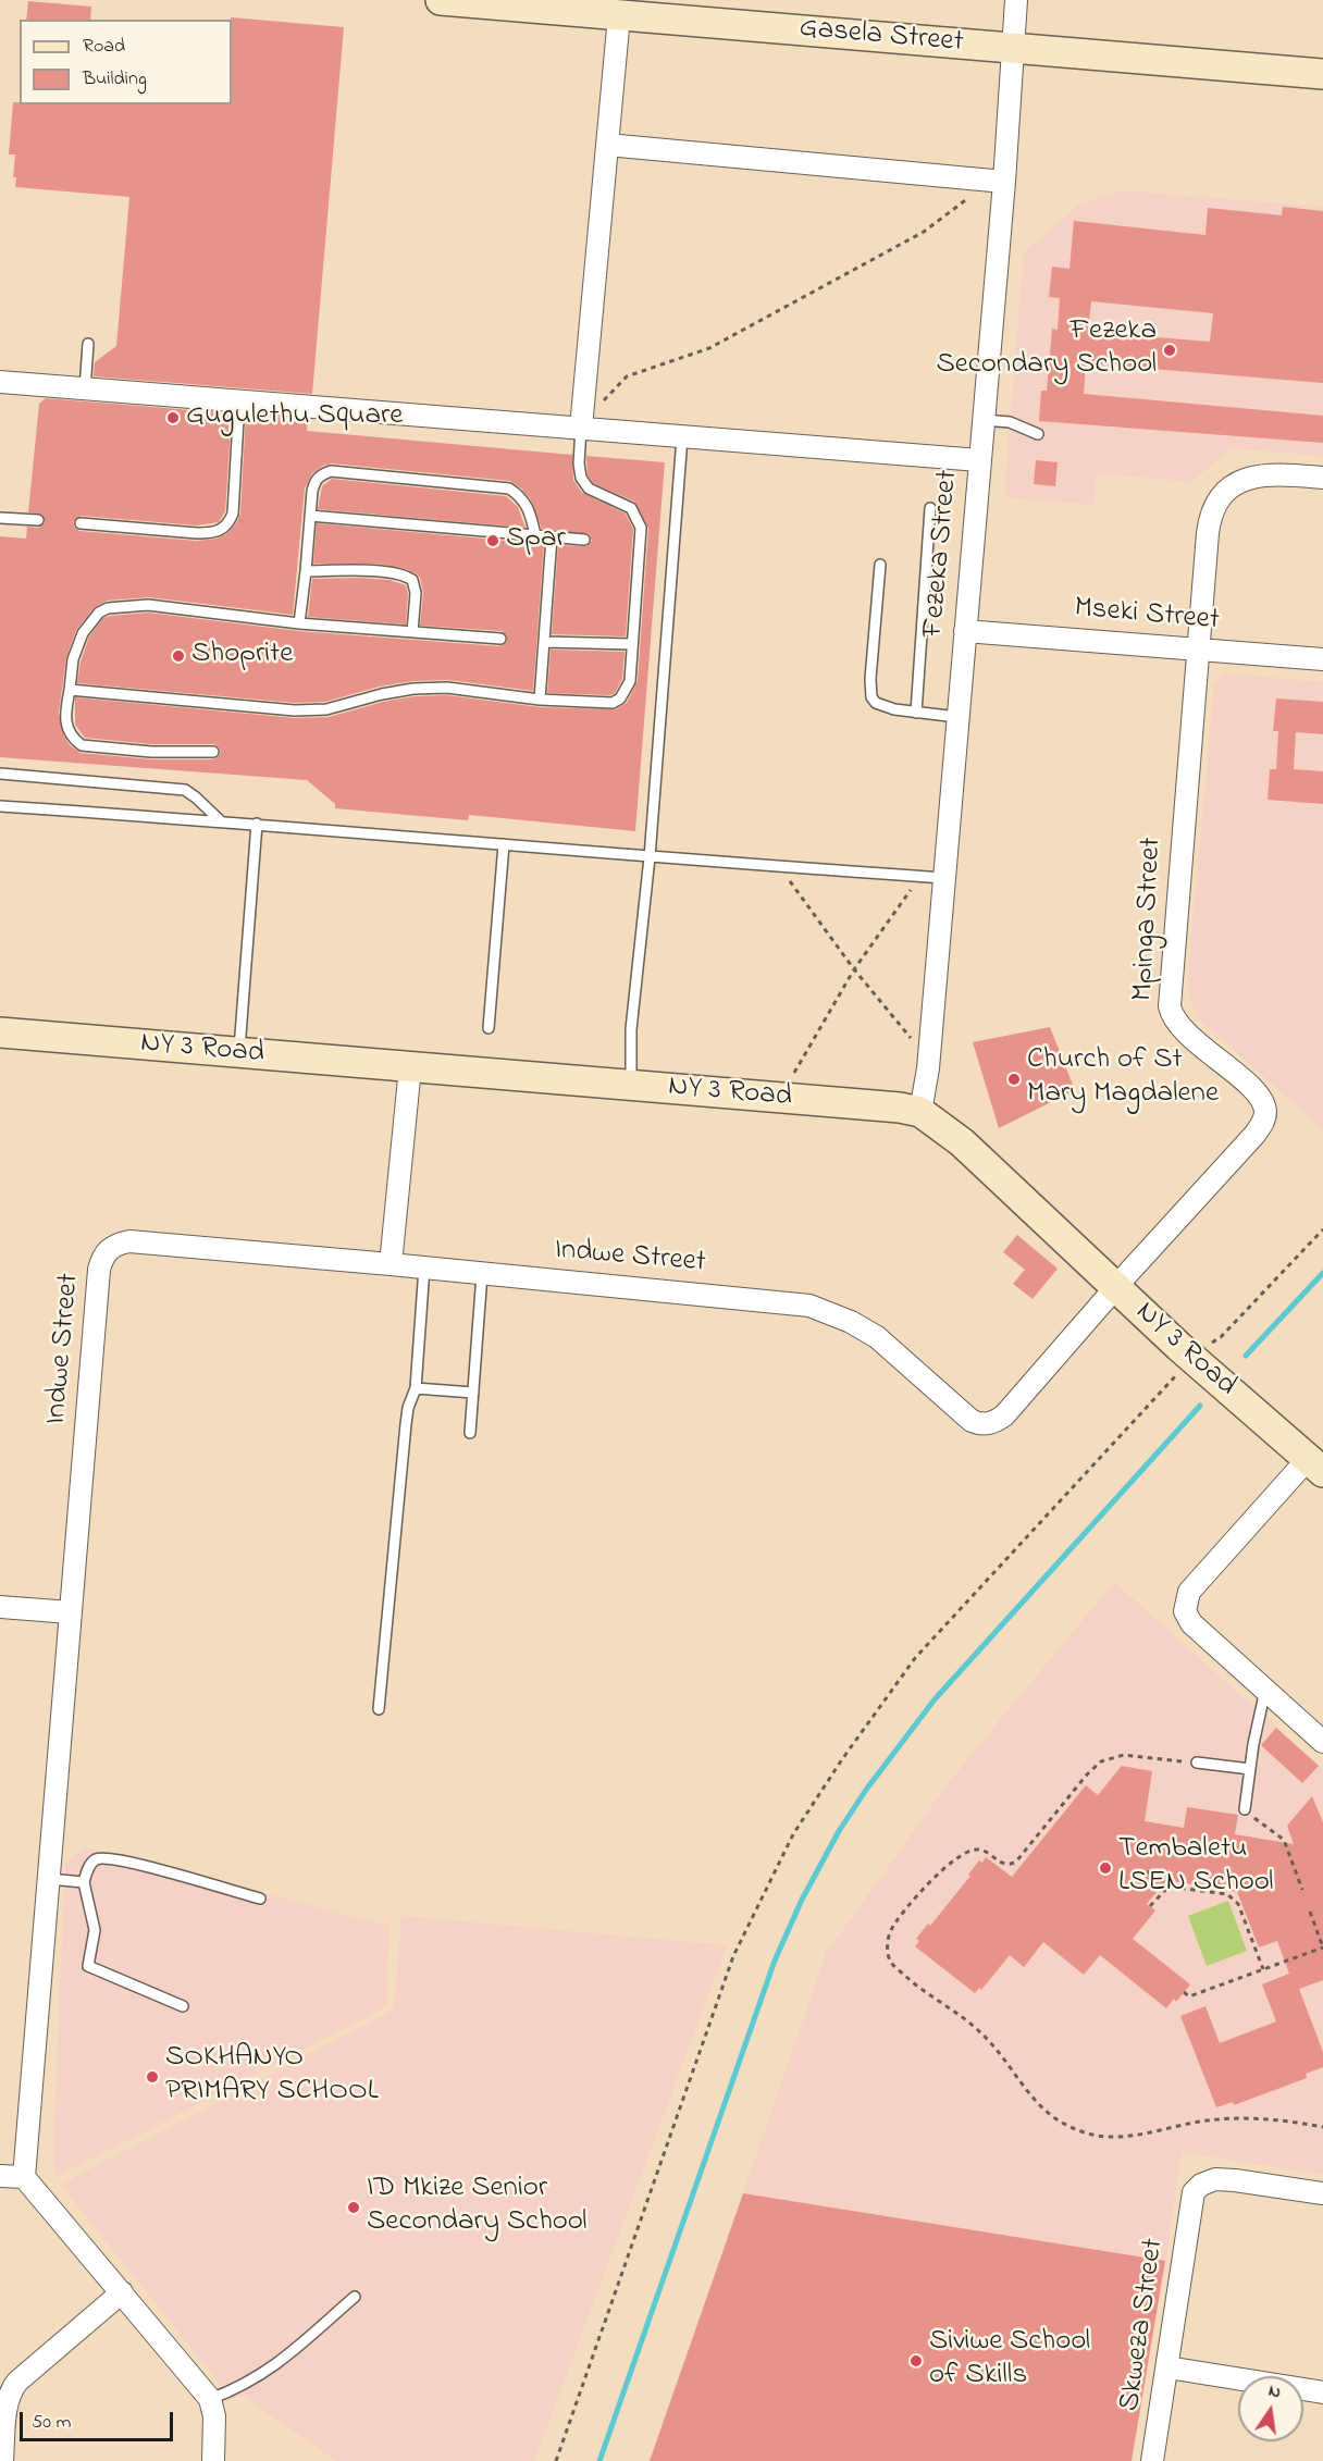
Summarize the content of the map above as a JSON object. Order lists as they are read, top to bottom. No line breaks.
{"streets":{"street":["Gasela Street","Fezeka Street","Mseki Street","Mpinga Street","NY 3 Road","Indwe Street","Skweza Street"]},"crossings":[["Gasela Street","Fezeka Street"],["Fezeka Street","Mseki Street"],["Fezeka Street","NY 3 Road"],["Mseki Street","Mpinga Street"],["Mpinga Street","NY 3 Road"],["Mpinga Street","Indwe Street"]],"places":["Fezeka Secondary School","Gugulethu Square","Spar","Shoprite","Church of St Mary Magdalene","Tembaletu LSEN School","SOKHANYO PRIMARY SCHOOL","ID Mkize Senior Secondary School","Siviwe School of Skills"],"legend":["Road","Building"],"scale_bar":"50 m","north":"top"}
